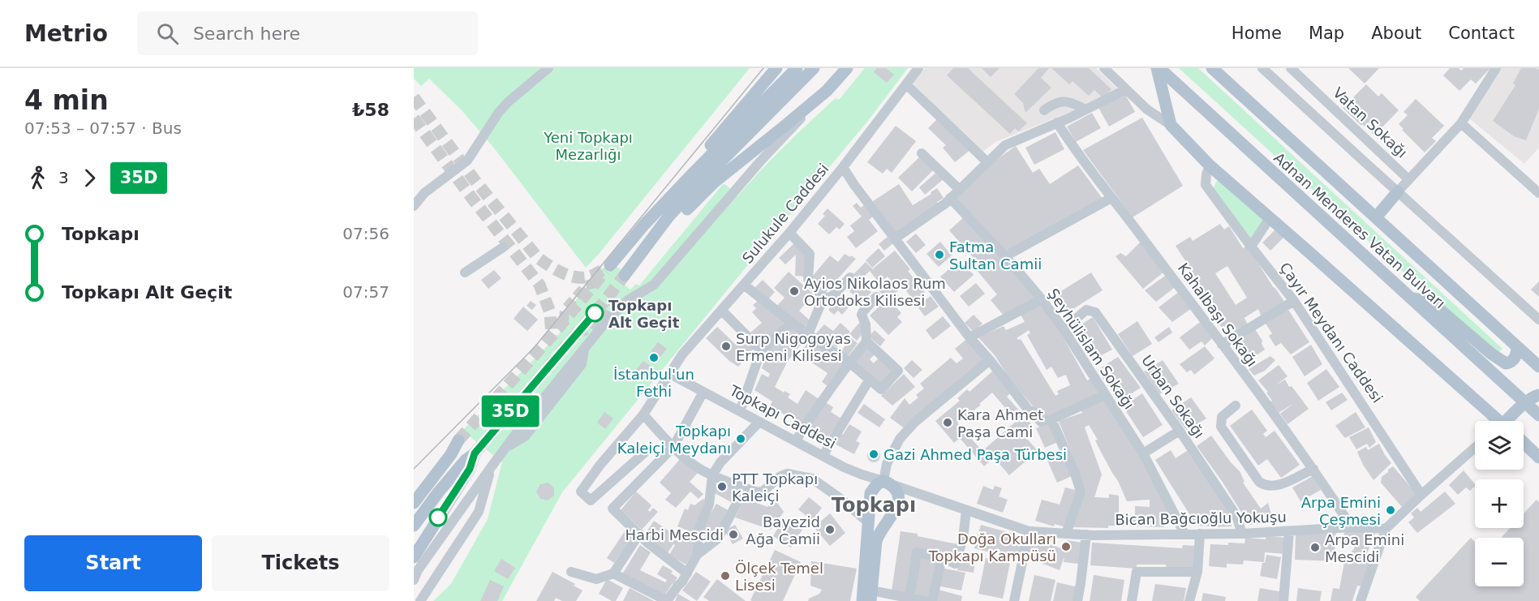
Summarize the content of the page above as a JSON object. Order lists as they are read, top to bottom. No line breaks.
{"streets":{"main road":["Adnan Menderes Vatan Bulvarı","Çayır Meydanı Caddesi"],"street":["Vatan Sokağı","Sulukule Caddesi","Kahalbaşı Sokağı","Şeyhülislam Sokağı","Urban Sokağı","Topkapı Caddesi","Bican Bağcıoğlu Yokuşu"]},"crossings":[["Sulukule Caddesi","Topkapı Caddesi"],["Kahalbaşı Sokağı","Bican Bağcıoğlu Yokuşu"],["Şeyhülislam Sokağı","Urban Sokağı"],["Şeyhülislam Sokağı","Bican Bağcıoğlu Yokuşu"],["Urban Sokağı","Bican Bağcıoğlu Yokuşu"],["Topkapı Caddesi","Bican Bağcıoğlu Yokuşu"]],"districts":["Topkapı"],"parks":["Yeni Topkapı Mezarlığı"],"places":["Fatma Sultan Camii","Ayios Nikolaos Rum Ortodoks Kilisesi","Topkapı Alt Geçit","Surp Nigogoyas Ermeni Kilisesi","İstanbul'un Fethi","Kara Ahmet Paşa Cami","Topkapı Kaleiçi Meydanı","Gazi Ahmed Paşa Türbesi","PTT Topkapı Kaleiçi","Arpa Emini Çeşmesi","Bayezid Ağa Camii","Harbi Mescidi","Doğa Okulları Topkapı Kampüsü","Arpa Emini Mescidi","Ölçek Temel Lisesi"],"lines":["bus line 35D"],"page":{"header":"Metrio","search":"Search here","nav":["Home","Map","About","Contact"],"heading":["4 min","07:53 – 07:57 · Bus","₺58"],"on_map":"35D","legs":["3","35D"],"list":[{"name":"Topkapı","value":"07:56"},{"name":"Topkapı Alt Geçit","value":"07:57"}],"map_buttons":["+","−"],"buttons":["Start","Tickets"]}}
